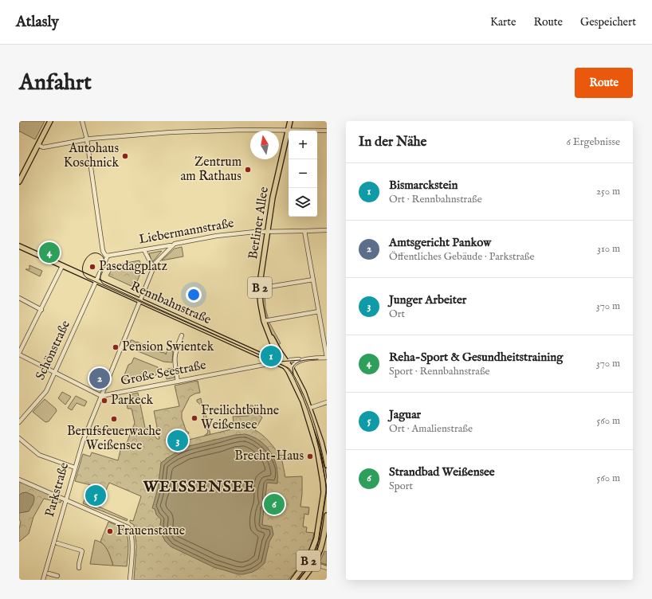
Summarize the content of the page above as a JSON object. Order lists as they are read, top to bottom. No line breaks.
{"streets":{"main road":["Berliner Allee","B 2","Rennbahnstraße"],"street":["Liebermannstraße","Schönstraße","Große Seestraße","Parkstraße"]},"crossings":[["Berliner Allee","Liebermannstraße"],["Berliner Allee","Rennbahnstraße"],["Liebermannstraße","Parkstraße"],["Rennbahnstraße","Schönstraße"],["Rennbahnstraße","Parkstraße"],["Große Seestraße","Parkstraße"]],"districts":["WEISSENSEE"],"places":["Autohaus Koschnick","Zentrum am Rathaus","Pasedagplatz","Pension Swientek","Parkeck","Freilichtbühne Weißensee","Berufsfeuerwache Weißensee","Brecht-Haus","Frauenstatue"],"north":"top","page":{"header":"Atlasly","nav":["Karte","Route","Gespeichert"],"buttons":"Route","title":"Anfahrt","heading":["In der Nähe","6 Ergebnisse"],"map_buttons":["+","−"],"list":[{"mark":"1","name":"Bismarckstein","note":"Ort · Rennbahnstraße","value":"250 m"},{"mark":"2","name":"Amtsgericht Pankow","note":"Öffentliches Gebäude · Parkstraße","value":"310 m"},{"mark":"3","name":"Junger Arbeiter","note":"Ort","value":"370 m"},{"mark":"4","name":"Reha-Sport & Gesundheitstraining","note":"Sport · Rennbahnstraße","value":"370 m"},{"mark":"5","name":"Jaguar","note":"Ort · Amalienstraße","value":"560 m"},{"mark":"6","name":"Strandbad Weißensee","note":"Sport","value":"560 m"}],"pins":["4","1","2","3","5","6"]}}
